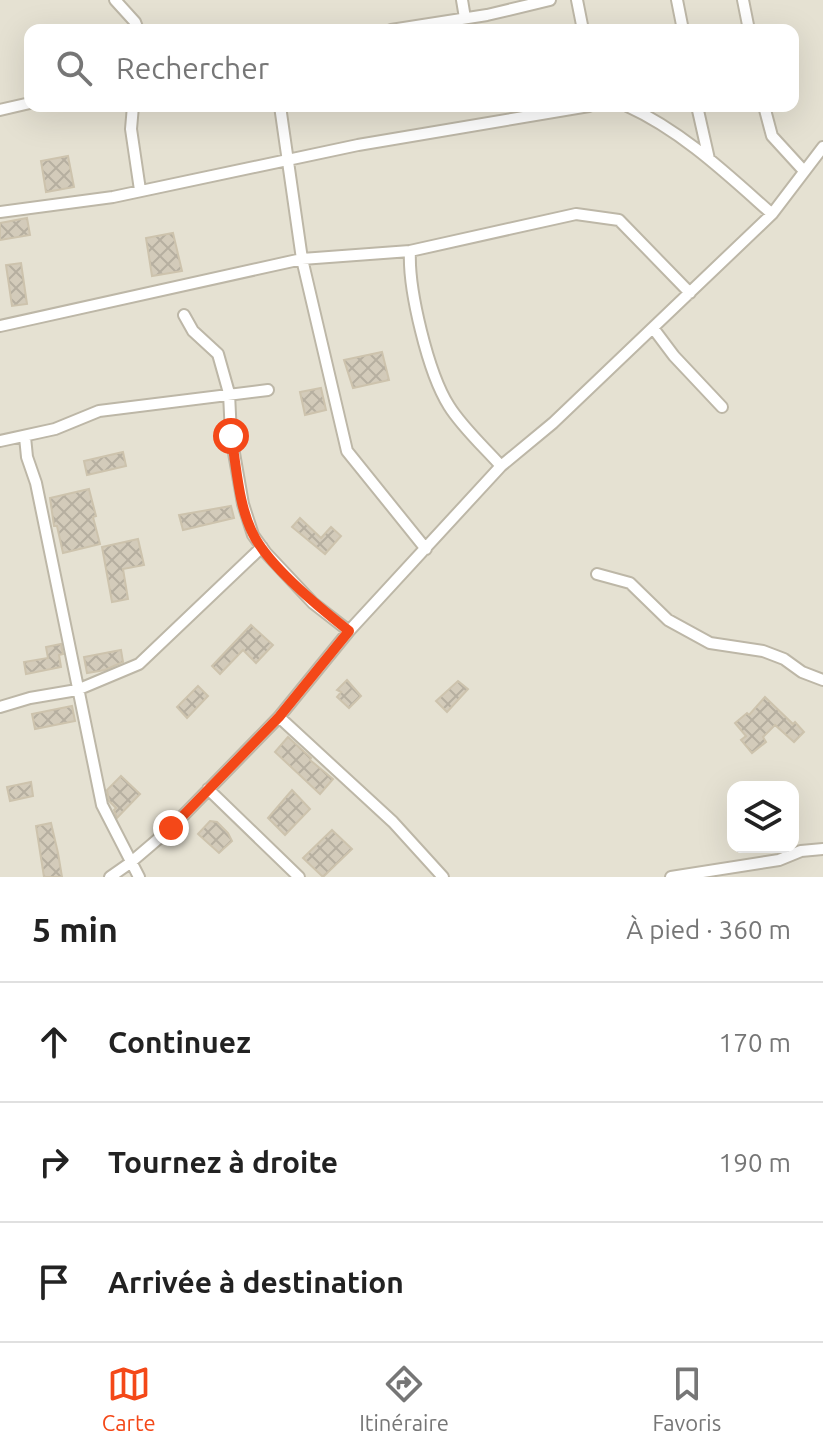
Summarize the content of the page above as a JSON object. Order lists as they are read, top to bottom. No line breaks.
{"page":{"search":"Rechercher","heading":["5 min","À pied · 360 m"],"list":[["Continuez","170 m"],["Tournez à droite","190 m"],"Arrivée à destination"],"nav":["Carte","Itinéraire","Favoris"]}}
